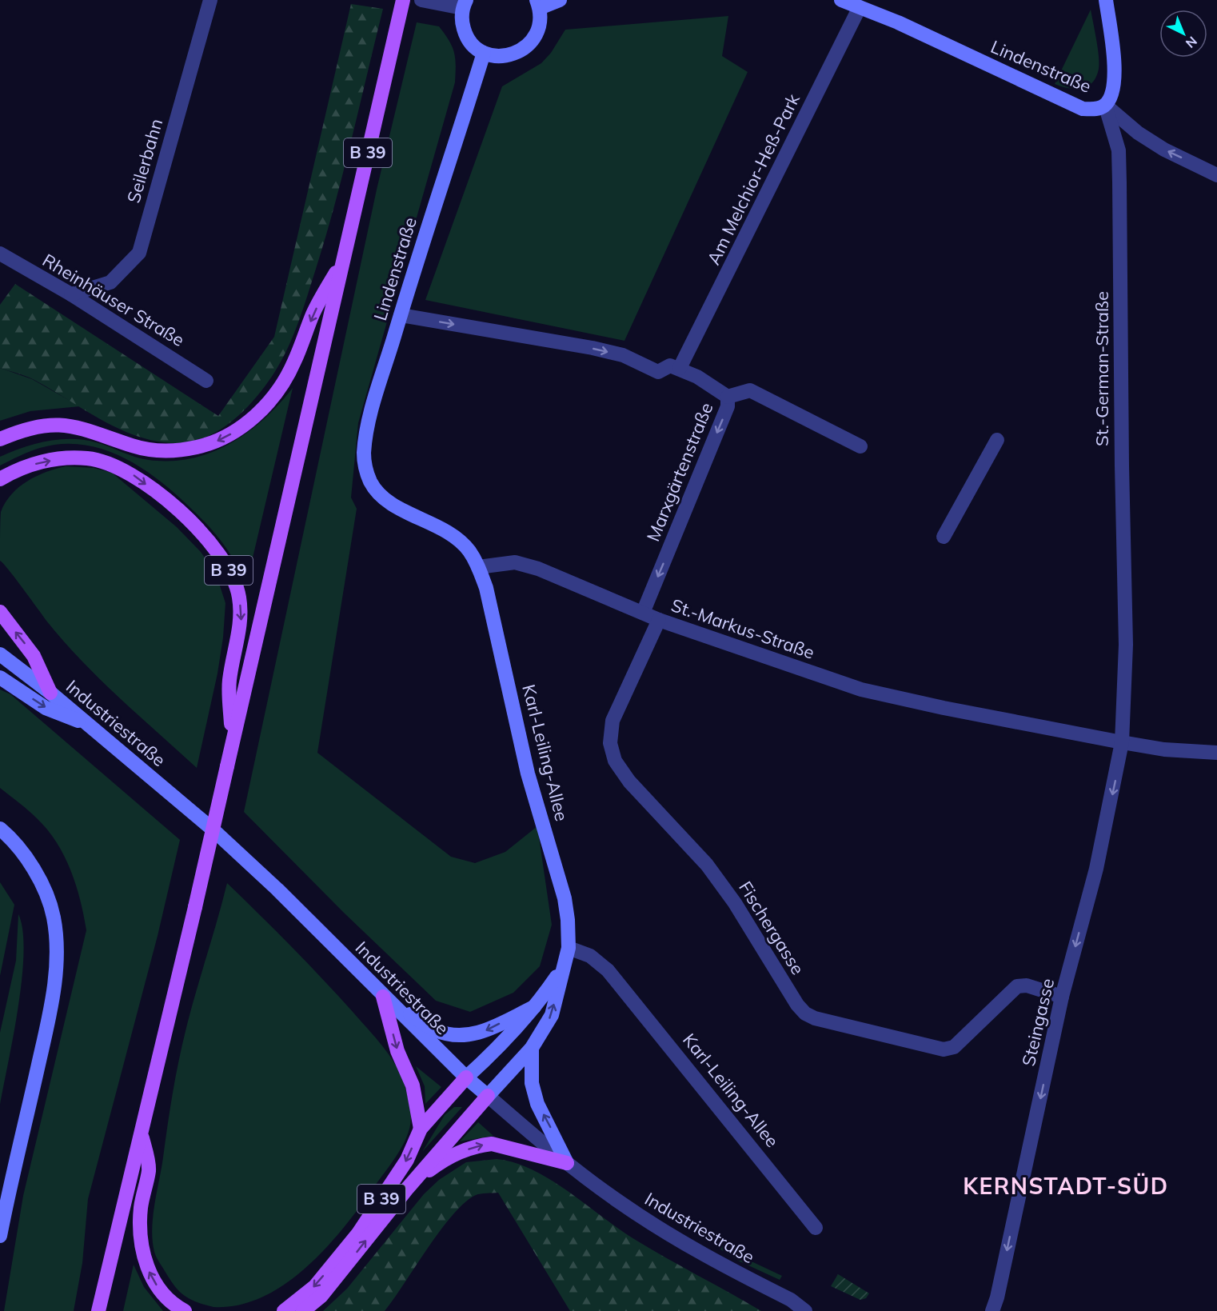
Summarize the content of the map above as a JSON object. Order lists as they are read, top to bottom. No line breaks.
{"streets":{"main road":["B 39"],"street":["Lindenstraße","Seilerbahn","Am Melchior-Heß-Park","Rheinhäuser Straße","St.-German-Straße","Marxgärtenstraße","St.-Markus-Straße","Industriestraße","Karl-Leiling-Allee","Fischergasse","Steingasse"]},"crossings":[["Lindenstraße","Am Melchior-Heß-Park"],["Lindenstraße","St.-German-Straße"],["Lindenstraße","St.-Markus-Straße"],["Lindenstraße","Karl-Leiling-Allee"],["B 39","Industriestraße"],["B 39","Karl-Leiling-Allee"],["Seilerbahn","Rheinhäuser Straße"],["Am Melchior-Heß-Park","Marxgärtenstraße"],["St.-German-Straße","St.-Markus-Straße"],["St.-German-Straße","Steingasse"],["Marxgärtenstraße","St.-Markus-Straße"],["St.-Markus-Straße","Karl-Leiling-Allee"],["St.-Markus-Straße","Fischergasse"],["St.-Markus-Straße","Steingasse"],["Industriestraße","Karl-Leiling-Allee"],["Fischergasse","Steingasse"]],"one_way":["Marxgärtenstraße","Steingasse"],"districts":["KERNSTADT-SÜD"],"north":"bottom right"}
